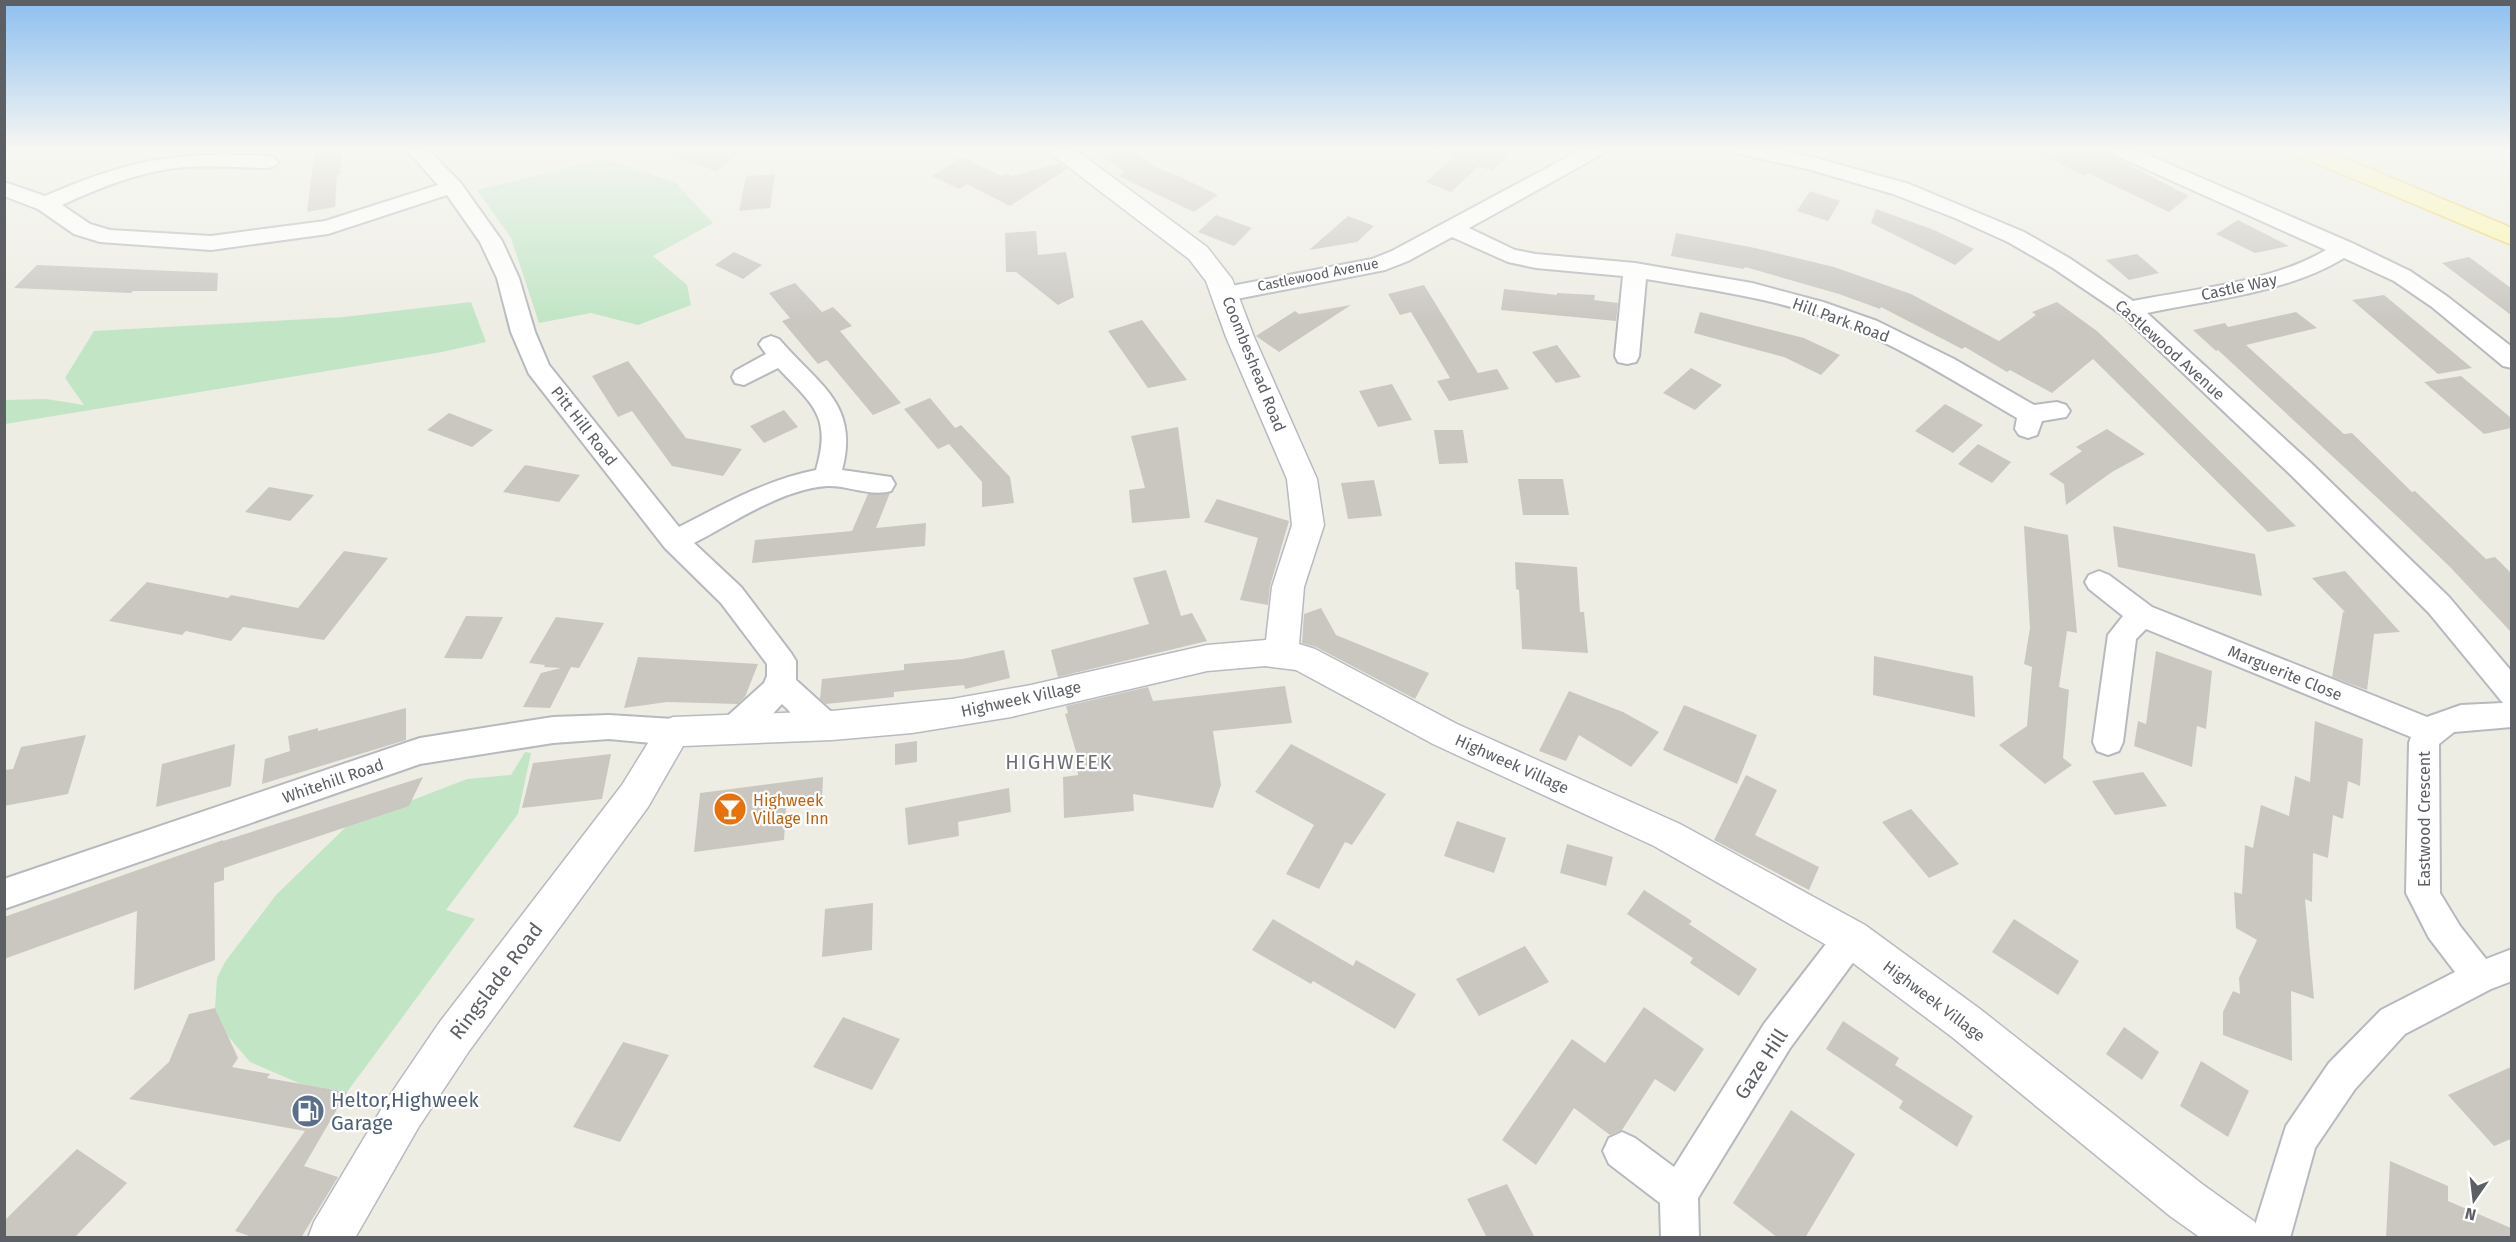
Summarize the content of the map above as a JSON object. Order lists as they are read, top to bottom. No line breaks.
{"streets":{"street":["Castlewood Avenue","Castle Way","Hill Park Road","Coombeshead Road","Pitt Hill Road","Marguerite Close","Highweek Village","Whitehill Road","Eastwood Crescent","Ringslade Road","Gaze Hill"]},"crossings":[["Castlewood Avenue","Castle Way"],["Castlewood Avenue","Hill Park Road"],["Castlewood Avenue","Coombeshead Road"],["Coombeshead Road","Highweek Village"],["Marguerite Close","Eastwood Crescent"],["Highweek Village","Whitehill Road"],["Highweek Village","Ringslade Road"],["Highweek Village","Gaze Hill"],["Whitehill Road","Ringslade Road"]],"districts":["HIGHWEEK"],"places":{"bar":["Highweek Village Inn"],"fuel station":["Heltor,Highweek Garage"]},"north":"bottom"}
